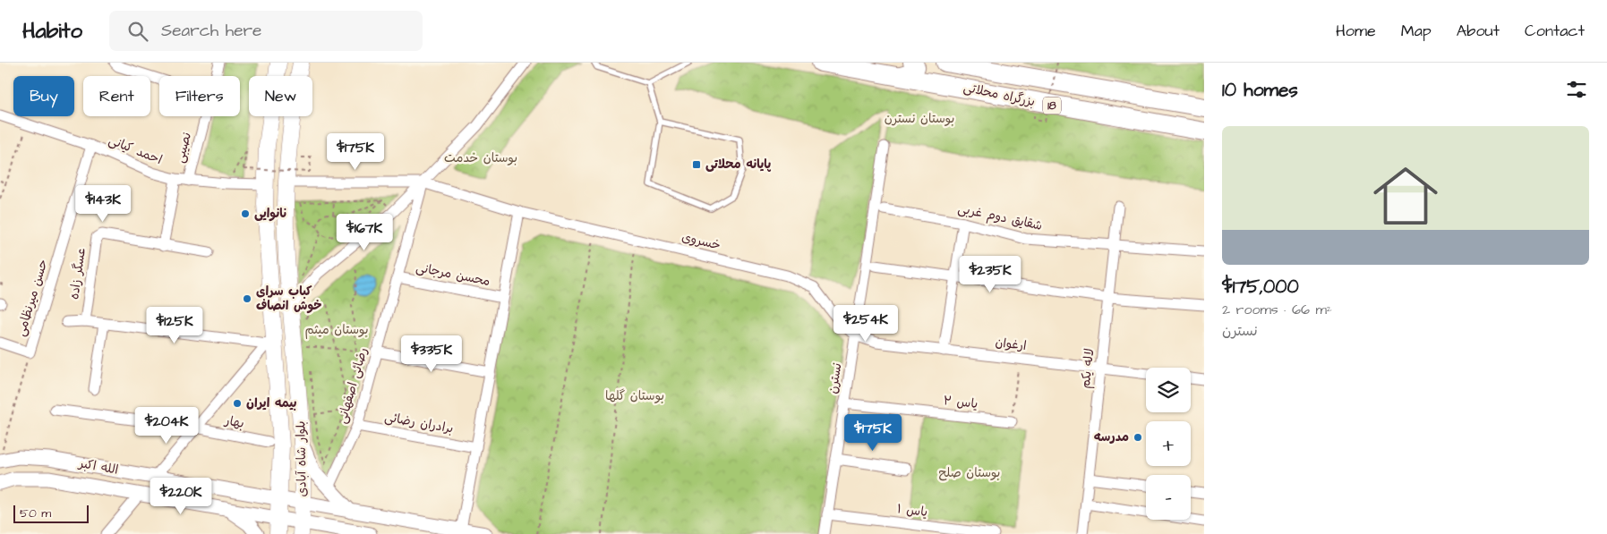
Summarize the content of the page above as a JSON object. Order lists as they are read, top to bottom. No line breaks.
{"streets":{"highway":["بزرگراه محلاتی","18"],"main road":["بلوار شاه آبادی","الله اکبر"],"street":["نصیبی","احمد کیانی","شقایق دوم غربی","خسروی","عسگر زاده","محسن مرجانی","حسن میرنظامی","ارغوان","لاله یکم","نسترن","رضائی اصفهانی","یاس ۲","بهار","برادران رضائی","یاس ۱"]},"crossings":[["نصیبی","احمد کیانی"],["احمد کیانی","حسن میرنظامی"],["احمد کیانی","بلوار شاه آبادی"],["شقایق دوم غربی","لاله یکم"],["خسروی","ارغوان"],["خسروی","نسترن"],["خسروی","رضائی اصفهانی"],["خسروی","بلوار شاه آبادی"],["محسن مرجانی","رضائی اصفهانی"],["حسن میرنظامی","الله اکبر"],["ارغوان","لاله یکم"],["ارغوان","نسترن"],["نسترن","یاس ۲"],["نسترن","یاس ۱"],["رضائی اصفهانی","برادران رضائی"],["بلوار شاه آبادی","الله اکبر"]],"parks":["بوستان نسترن","بوستان خدمت","بوستان میثم","بوستان گلها","بوستان صلح"],"places":{"transit":["پایانه محلاتی"],"other":["نانوایی","کباب سرای خوش انصاف","بیمه ایران","مدرسه"]},"scale_bar":"50 m","page":{"header":"Habito","search":"Search here","nav":["Home","Map","About","Contact"],"heading":"10 homes","chip":["Buy","Rent","Filters","New"],"list":[{"name":"$175,000","note":"2 rooms · 66 m² · نسترن"}],"price":["$175K","$143K","$167K","$235K","$254K","$125K","$335K","$204K","$175K","$220K"],"map_buttons":["+","−"],"scale":"50 m"}}
